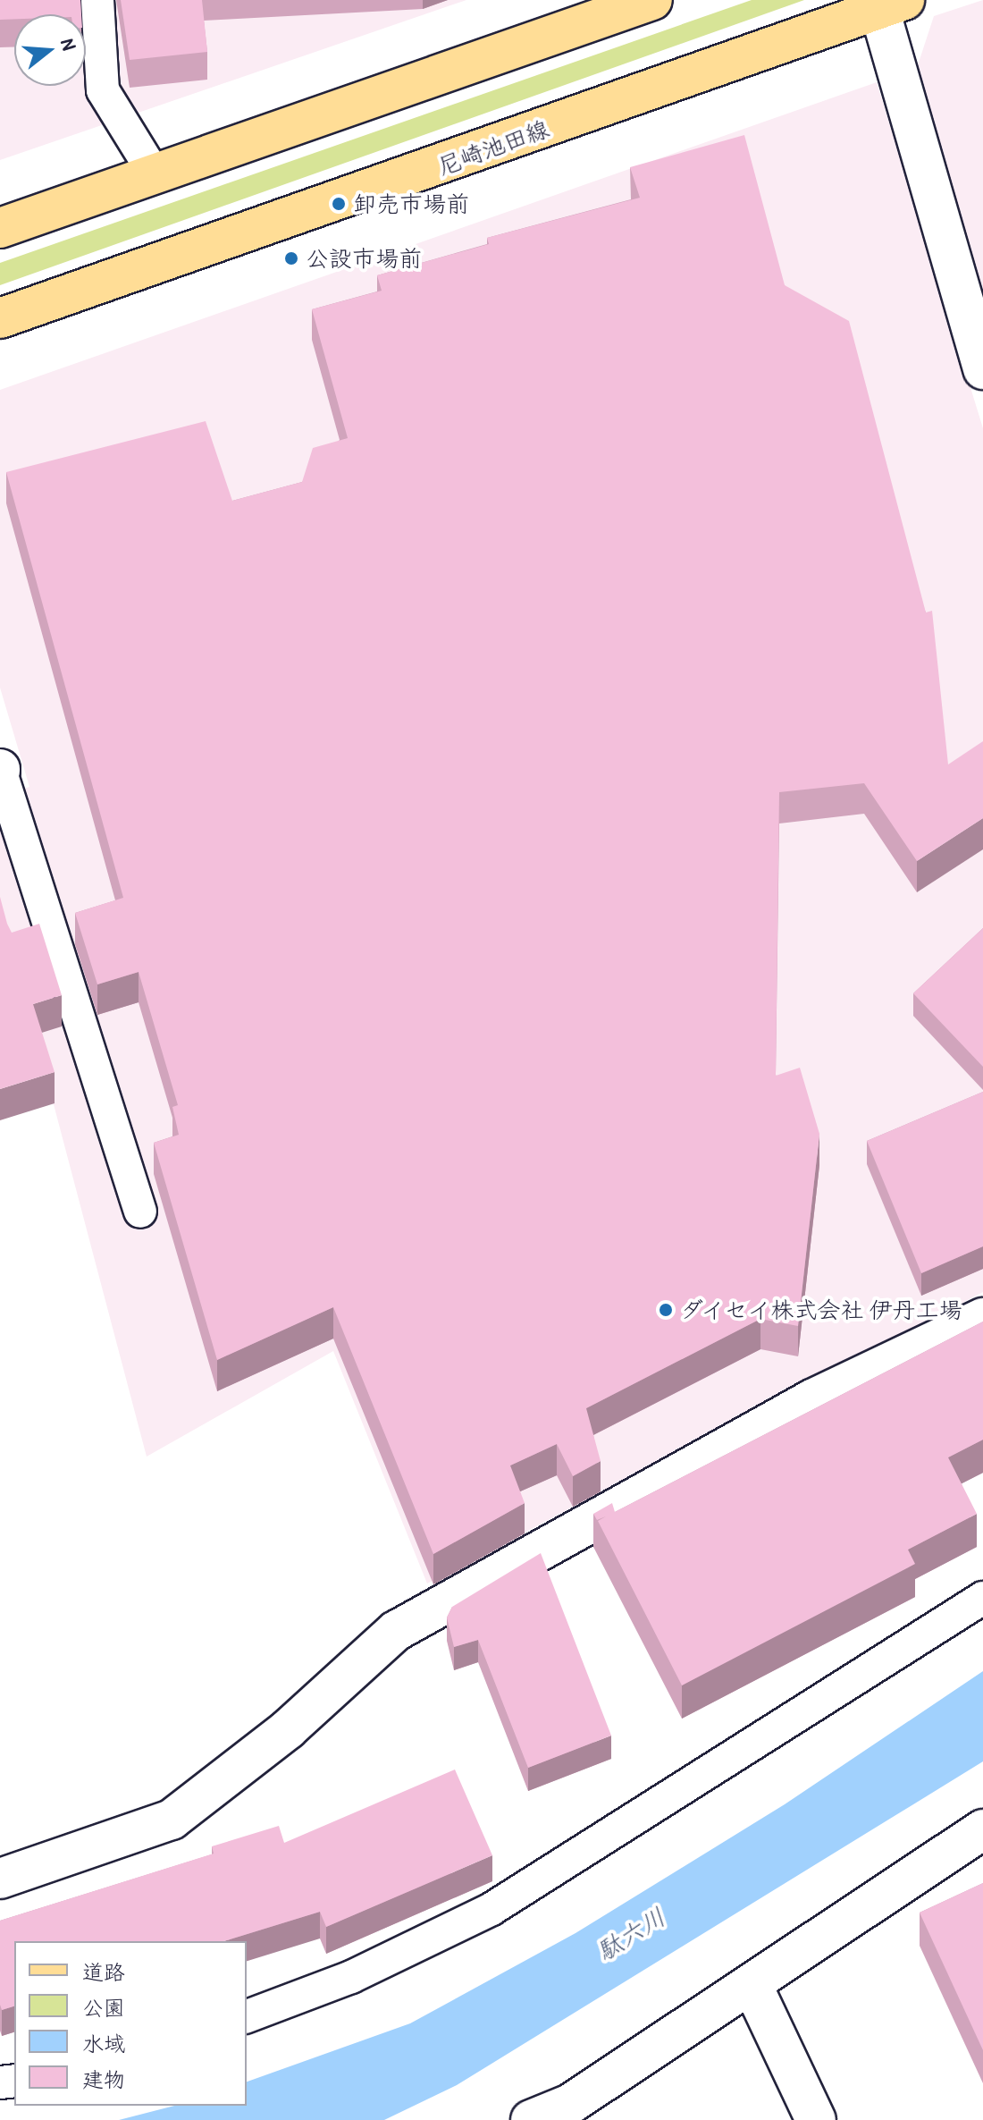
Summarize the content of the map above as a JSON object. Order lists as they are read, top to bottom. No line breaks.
{"streets":{"main road":["尼崎池田線"]},"water":["駄六川"],"places":["卸売市場前","公設市場前","ダイセイ株式会社 伊丹工場"],"legend":["道路","公園","水域","建物"],"north":"right"}
